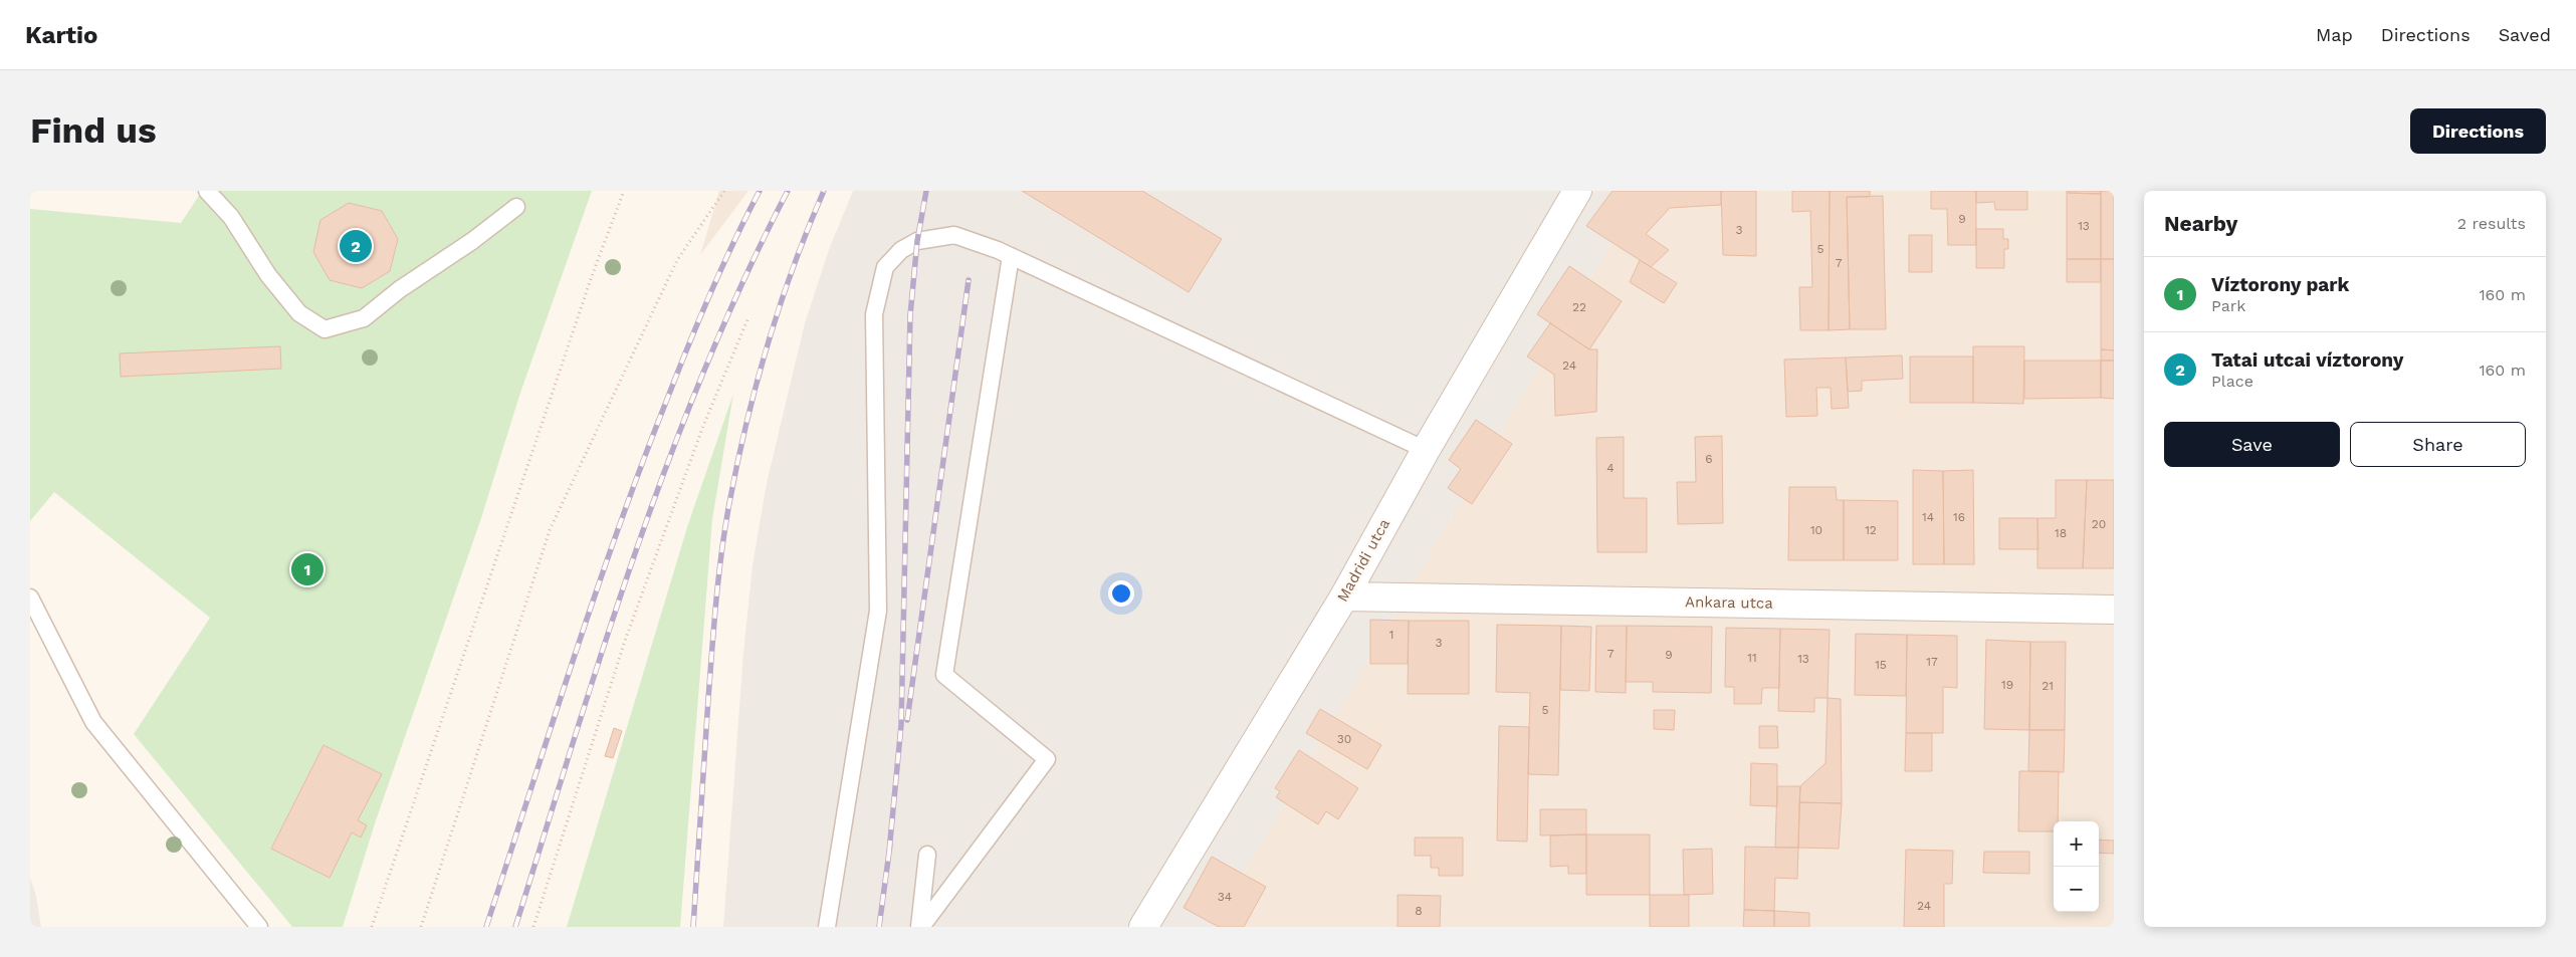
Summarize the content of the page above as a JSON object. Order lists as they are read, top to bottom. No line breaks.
{"streets":{"street":["Madridi utca","Ankara utca"]},"crossings":[["Madridi utca","Ankara utca"]],"house_numbers":["9","13","3","5","7","22","24","6","4","14","16","20","10","12","18","1","3","7","9","11","13","17","15","19","21","5","30","34","24","8"],"page":{"header":"Kartio","nav":["Map","Directions","Saved"],"buttons":["Directions",["Save","Share"]],"title":"Find us","heading":["Nearby","2 results"],"pins":["2","1"],"list":[{"mark":"1","name":"Víztorony park","note":"Park","value":"160 m"},{"mark":"2","name":"Tatai utcai víztorony","note":"Place","value":"160 m"}],"map_buttons":["+","−"]}}
